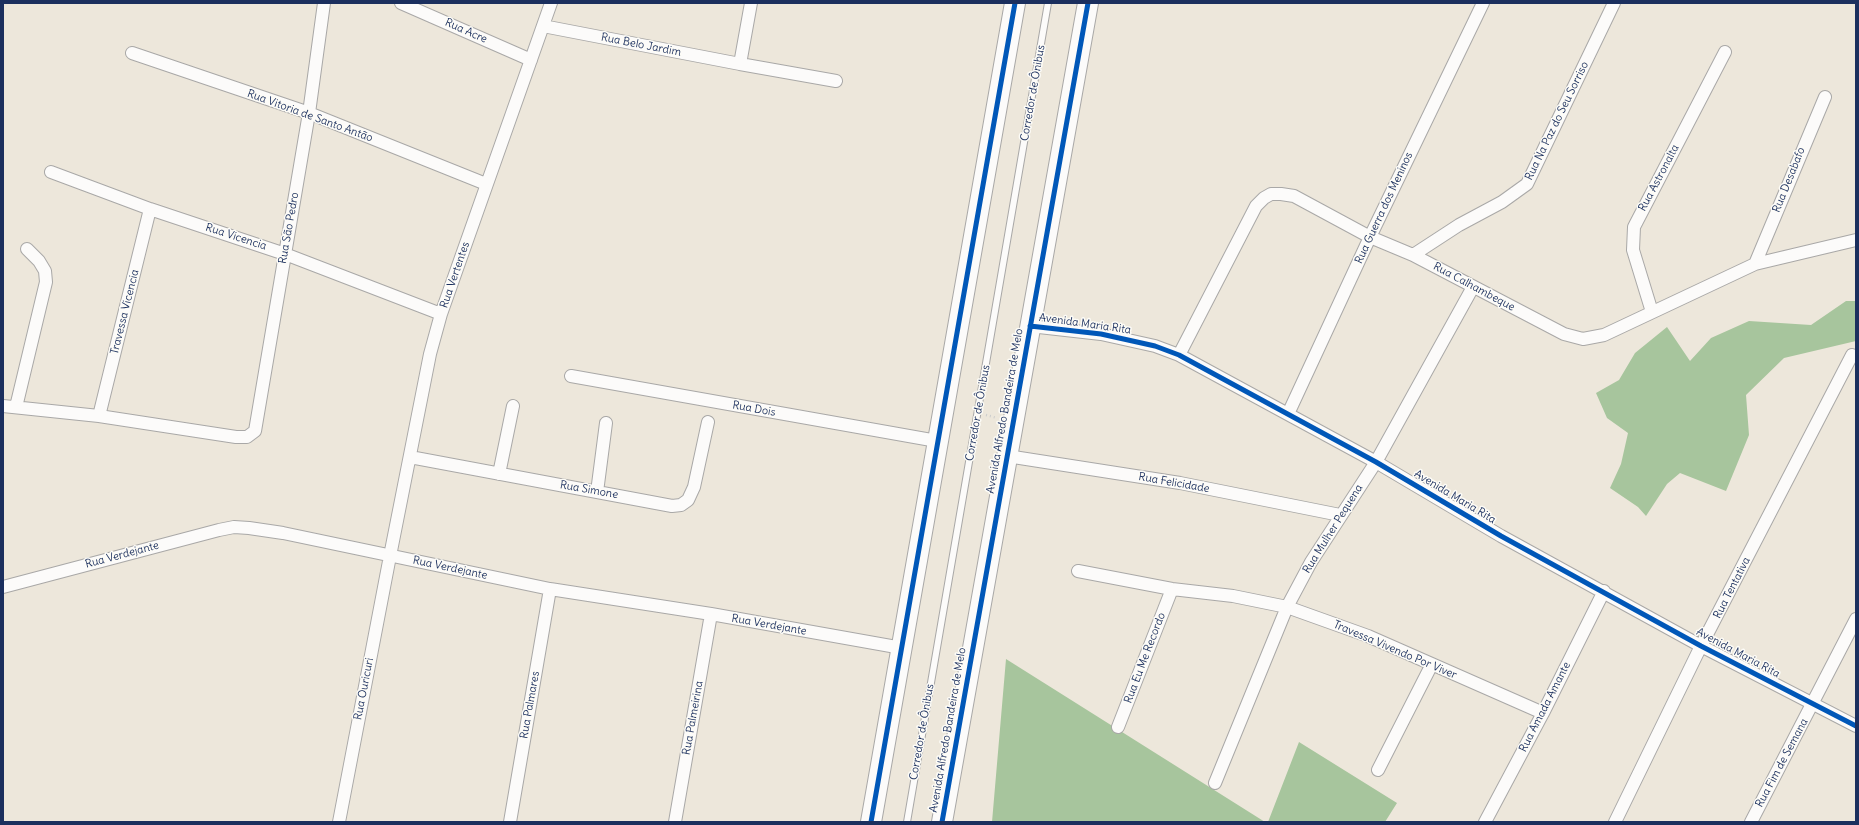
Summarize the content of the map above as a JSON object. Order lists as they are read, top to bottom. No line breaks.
{"streets":{"highway":["Avenida Alfredo Bandeira de Melo"],"street":["Rua Acre","Rua Belo Jardim","Rua Vitoria de Santo Antão","Rua Na Paz do Seu Sorriso","Rua Astronalta","Rua Desabafo","Rua Guerra dos Meninos","Rua São Pedro","Rua Vicencia","Rua Vertentes","Rua Calhambeque","Travessa Vicencia","Avenida Maria Rita","Rua Dois","Rua Felicidade","Rua Simone","Rua Mulher Pequena","Rua Verdejante","Rua Tentativa","Travessa Vivendo Por Viver","Rua Eu Me Recordo","Rua Ouricuri","Rua Palmares","Rua Amada Amante","Rua Palmeirina","Rua Fim de Semana"],"lane":["Corredor de Ônibus"]},"crossings":[["Rua Acre","Rua Vertentes"],["Rua Belo Jardim","Rua Vertentes"],["Rua Vitoria de Santo Antão","Rua São Pedro"],["Rua Vitoria de Santo Antão","Rua Vertentes"],["Rua Na Paz do Seu Sorriso","Rua Calhambeque"],["Rua Astronalta","Rua Calhambeque"],["Rua Desabafo","Rua Calhambeque"],["Rua Guerra dos Meninos","Rua Calhambeque"],["Rua Guerra dos Meninos","Avenida Maria Rita"],["Rua São Pedro","Rua Vicencia"],["Rua São Pedro","Travessa Vicencia"],["Rua Vicencia","Rua Vertentes"],["Rua Vicencia","Travessa Vicencia"],["Rua Vertentes","Rua Simone"],["Rua Vertentes","Rua Verdejante"],["Rua Vertentes","Rua Ouricuri"],["Rua Calhambeque","Avenida Maria Rita"],["Rua Calhambeque","Rua Mulher Pequena"],["Avenida Maria Rita","Avenida Alfredo Bandeira de Melo"],["Avenida Maria Rita","Rua Mulher Pequena"],["Avenida Maria Rita","Rua Tentativa"],["Avenida Maria Rita","Rua Amada Amante"],["Avenida Maria Rita","Rua Fim de Semana"],["Avenida Alfredo Bandeira de Melo","Rua Felicidade"],["Rua Felicidade","Rua Mulher Pequena"],["Rua Mulher Pequena","Travessa Vivendo Por Viver"],["Rua Verdejante","Rua Ouricuri"],["Rua Verdejante","Rua Palmares"],["Rua Verdejante","Rua Palmeirina"],["Travessa Vivendo Por Viver","Rua Eu Me Recordo"],["Travessa Vivendo Por Viver","Rua Amada Amante"]]}
